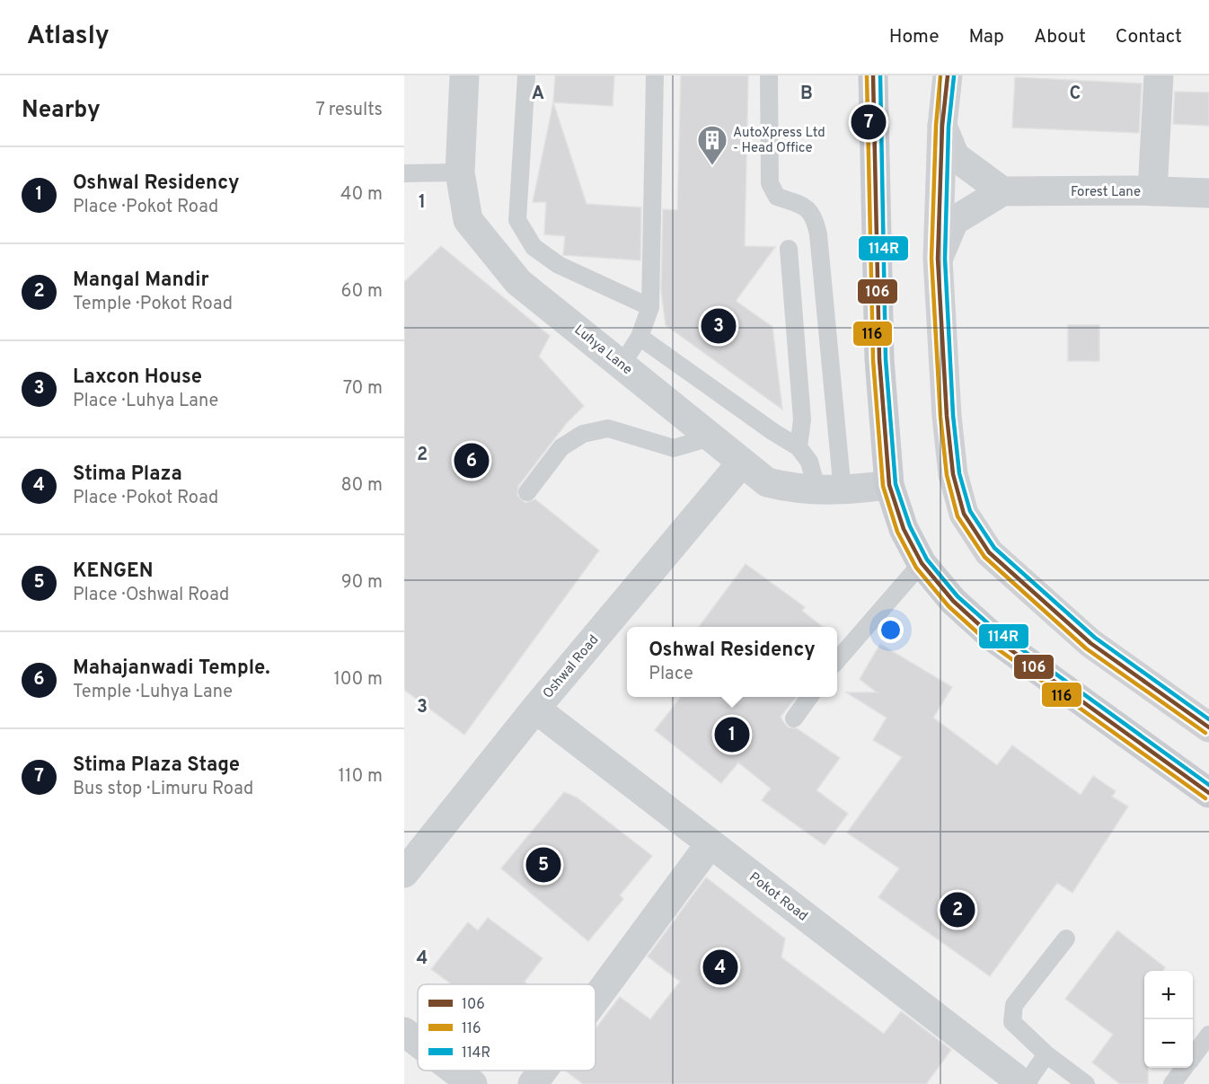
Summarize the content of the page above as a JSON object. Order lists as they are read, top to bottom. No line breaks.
{"streets":{"street":["Forest Lane","Luhya Lane","Oshwal Road","Pokot Road"]},"crossings":[["Luhya Lane","Oshwal Road"],["Oshwal Road","Pokot Road"]],"places":{"building":["AutoXpress Ltd - Head Office"]},"lines":["transit line 106","transit line 116","transit line 114R"],"legend":["106","116","114R"],"page":{"header":"Atlasly","nav":["Home","Map","About","Contact"],"heading":["Nearby","7 results"],"pins":["7","3","6","1","5","2","4"],"list":[{"mark":"1","name":"Oshwal Residency","note":"Place · Pokot Road","value":"40 m"},{"mark":"2","name":"Mangal Mandir","note":"Temple · Pokot Road","value":"60 m"},{"mark":"3","name":"Laxcon House","note":"Place · Luhya Lane","value":"70 m"},{"mark":"4","name":"Stima Plaza","note":"Place · Pokot Road","value":"80 m"},{"mark":"5","name":"KENGEN","note":"Place · Oshwal Road","value":"90 m"},{"mark":"6","name":"Mahajanwadi Temple.","note":"Temple · Luhya Lane","value":"100 m"},{"mark":"7","name":"Stima Plaza Stage","note":"Bus stop · Limuru Road","value":"110 m"}],"popup":["Oshwal Residency","Place"],"map_buttons":["+","−"]},"grid":{"columns":["A","B","C"],"rows":["1","2","3","4"]}}
